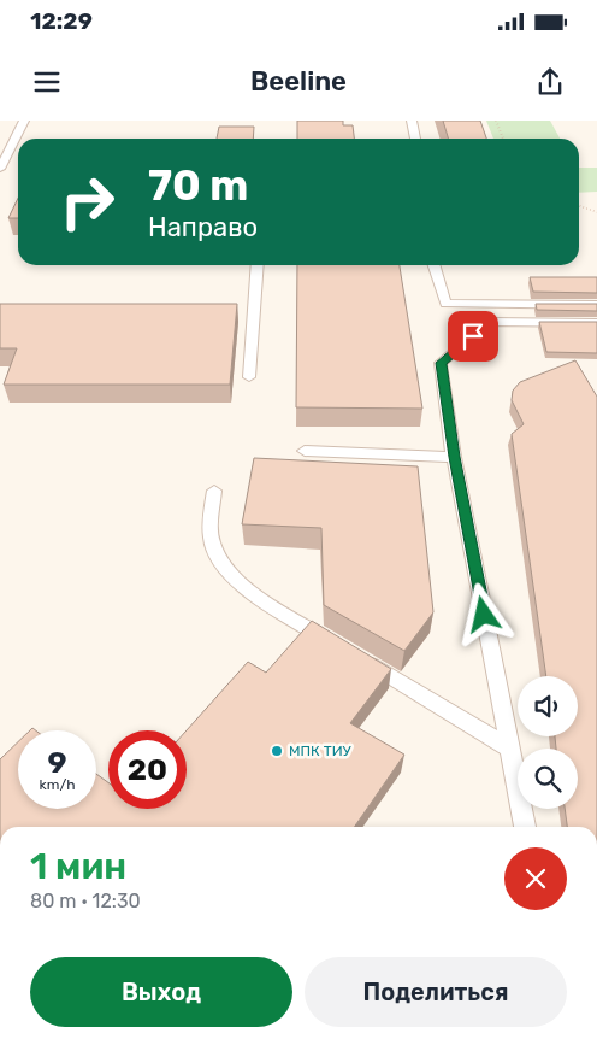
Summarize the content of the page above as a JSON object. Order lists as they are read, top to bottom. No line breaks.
{"places":["МПК ТИУ"],"page":{"status":"12:29","header":"Beeline","turn":["70 m","Направо"],"speed":"9 km/h","limit":"20","heading":["1 мин","80 m · 12:30"],"buttons":["Выход","Поделиться"]}}
